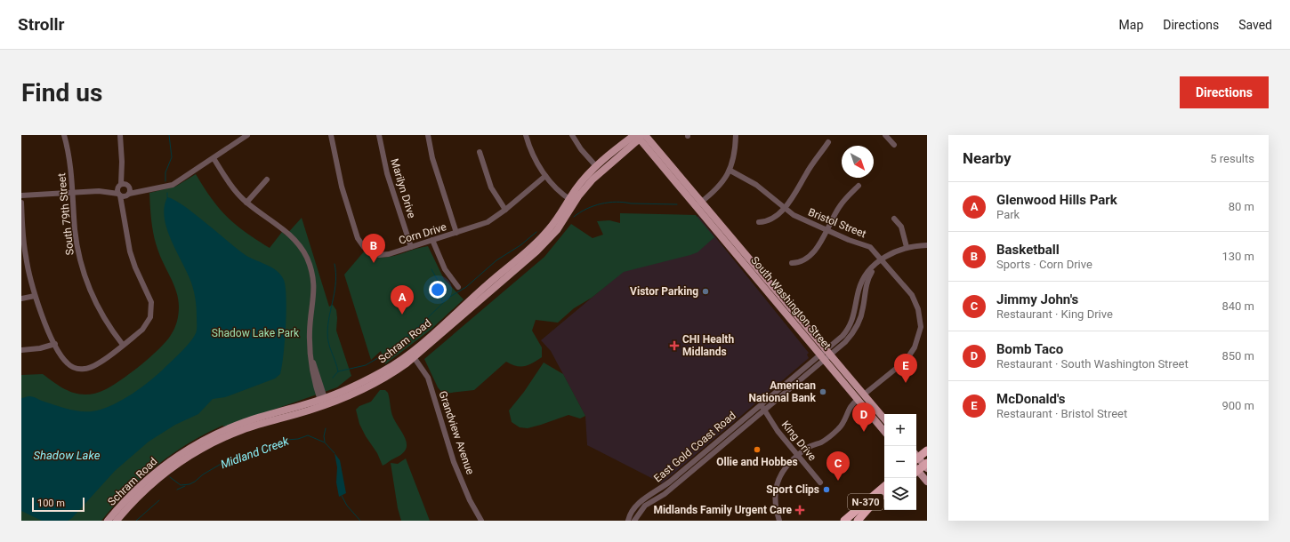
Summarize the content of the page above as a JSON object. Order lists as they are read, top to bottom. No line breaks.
{"streets":{"highway":["N-370"],"main road":["South Washington Street","Schram Road"],"street":["Marilyn Drive","South 79th Street","Bristol Street","Corn Drive","Grandview Avenue","King Drive","East Gold Coast Road"]},"crossings":[["Marilyn Drive","Corn Drive"],["Bristol Street","South Washington Street"],["Bristol Street","East Gold Coast Road"],["South Washington Street","Schram Road"],["South Washington Street","East Gold Coast Road"],["Schram Road","Grandview Avenue"],["King Drive","East Gold Coast Road"]],"water":["Midland Creek","Shadow Lake"],"parks":["Shadow Lake Park"],"places":{"other":["Vistor Parking","American National Bank","Ollie and Hobbes","Sport Clips"],"health":["CHI Health Midlands","Midlands Family Urgent Care"]},"scale_bar":"100 m","north":"bottom right","page":{"header":"Strollr","nav":["Map","Directions","Saved"],"buttons":"Directions","title":"Find us","heading":["Nearby","5 results"],"list":[{"mark":"A","name":"Glenwood Hills Park","note":"Park","value":"80 m"},{"mark":"B","name":"Basketball","note":"Sports · Corn Drive","value":"130 m"},{"mark":"C","name":"Jimmy John's","note":"Restaurant · King Drive","value":"840 m"},{"mark":"D","name":"Bomb Taco","note":"Restaurant · South Washington Street","value":"850 m"},{"mark":"E","name":"McDonald's","note":"Restaurant · Bristol Street","value":"900 m"}],"pins":["B","A","E","D","C"],"map_buttons":["+","−"],"scale":"100 m"}}
